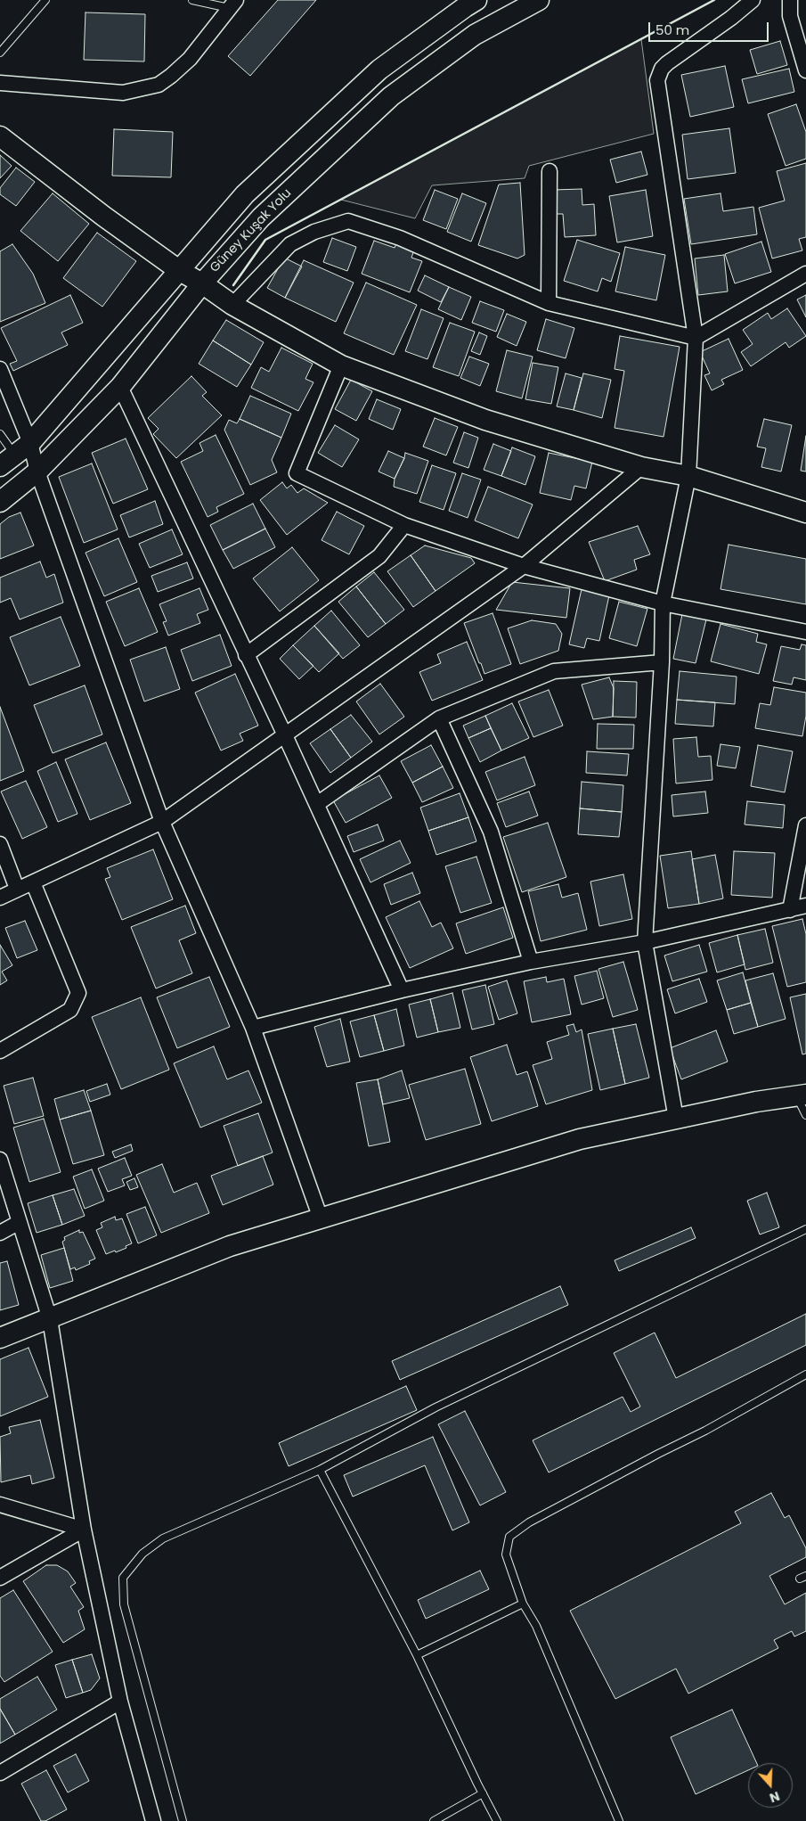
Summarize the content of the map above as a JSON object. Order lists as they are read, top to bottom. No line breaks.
{"streets":{"main road":["Güney Kuşak Yolu"]},"scale_bar":"50 m","north":"bottom"}
